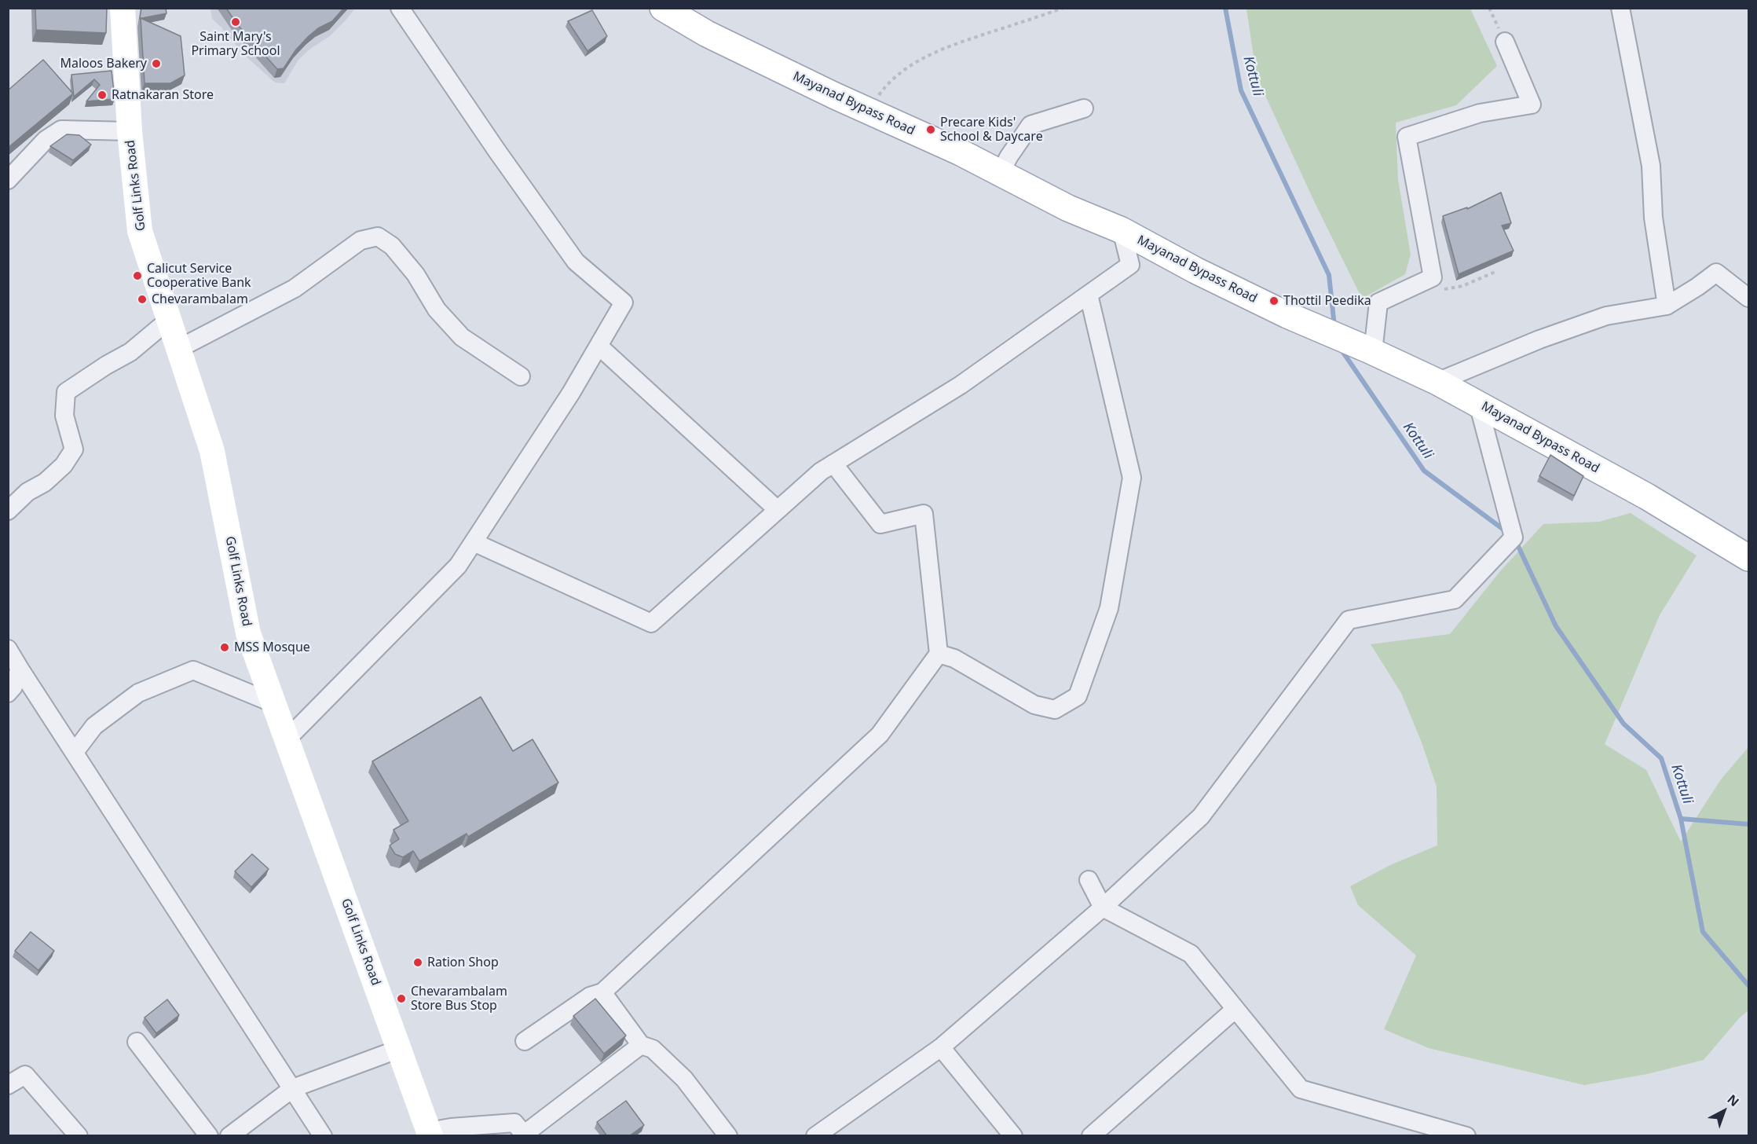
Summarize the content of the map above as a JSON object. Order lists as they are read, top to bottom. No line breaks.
{"streets":{"main road":["Mayanad Bypass Road","Golf Links Road"]},"water":["Kottuli"],"places":["Saint Mary's Primary School","Maloos Bakery","Ratnakaran Store","Precare Kids' School & Daycare","Calicut Service Cooperative Bank","Chevarambalam","Thottil Peedika","MSS Mosque","Ration Shop","Chevarambalam Store Bus Stop"],"north":"top right"}
